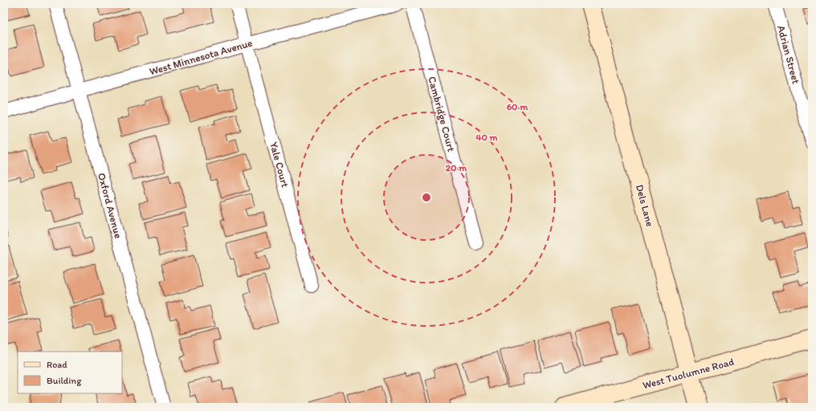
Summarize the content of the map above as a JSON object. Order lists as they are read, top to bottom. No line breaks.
{"streets":{"street":["Adrian Street","West Minnesota Avenue","Cambridge Court","Yale Court","Oxford Avenue","Dels Lane","West Tuolumne Road"]},"crossings":[["West Minnesota Avenue","Yale Court"],["West Minnesota Avenue","Oxford Avenue"],["Dels Lane","West Tuolumne Road"]],"legend":["Road","Building"],"rings":["60 m","40 m","20 m"]}
